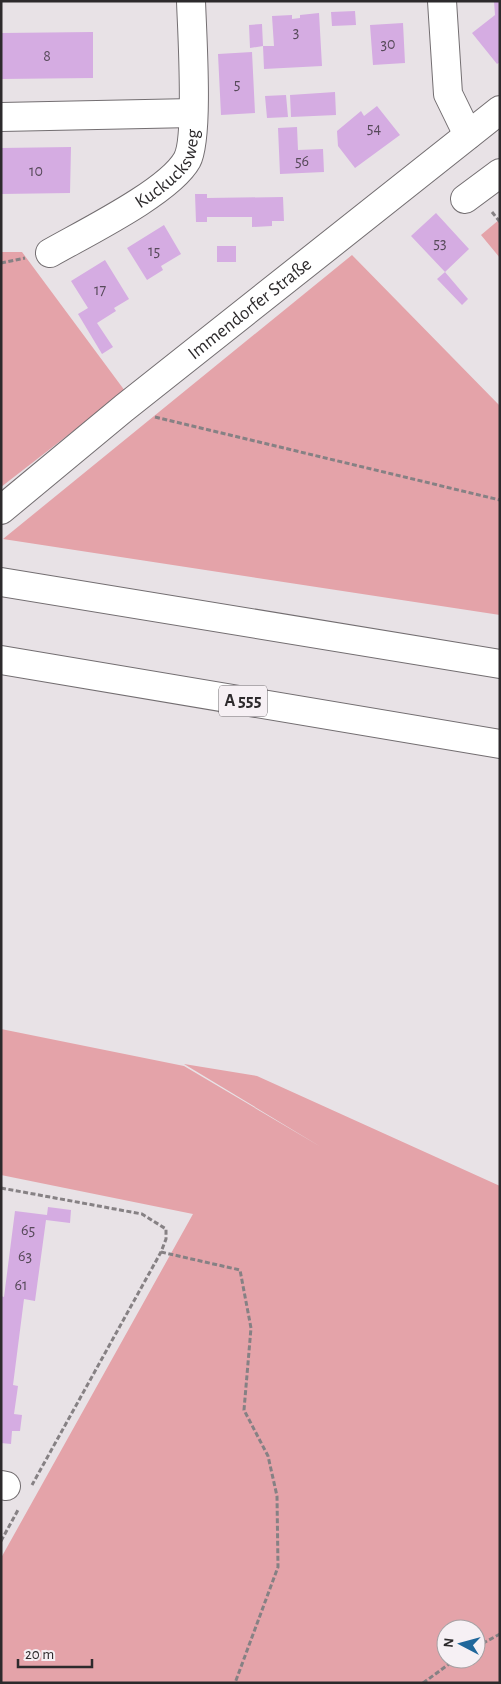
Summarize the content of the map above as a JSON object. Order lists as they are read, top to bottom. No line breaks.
{"streets":{"main road":["Kuckucksweg","Immendorfer Straße","A 555"]},"house_numbers":["3","30","8","5","54","56","10","53","15","17","65","63","61"],"scale_bar":"20 m","north":"left"}
